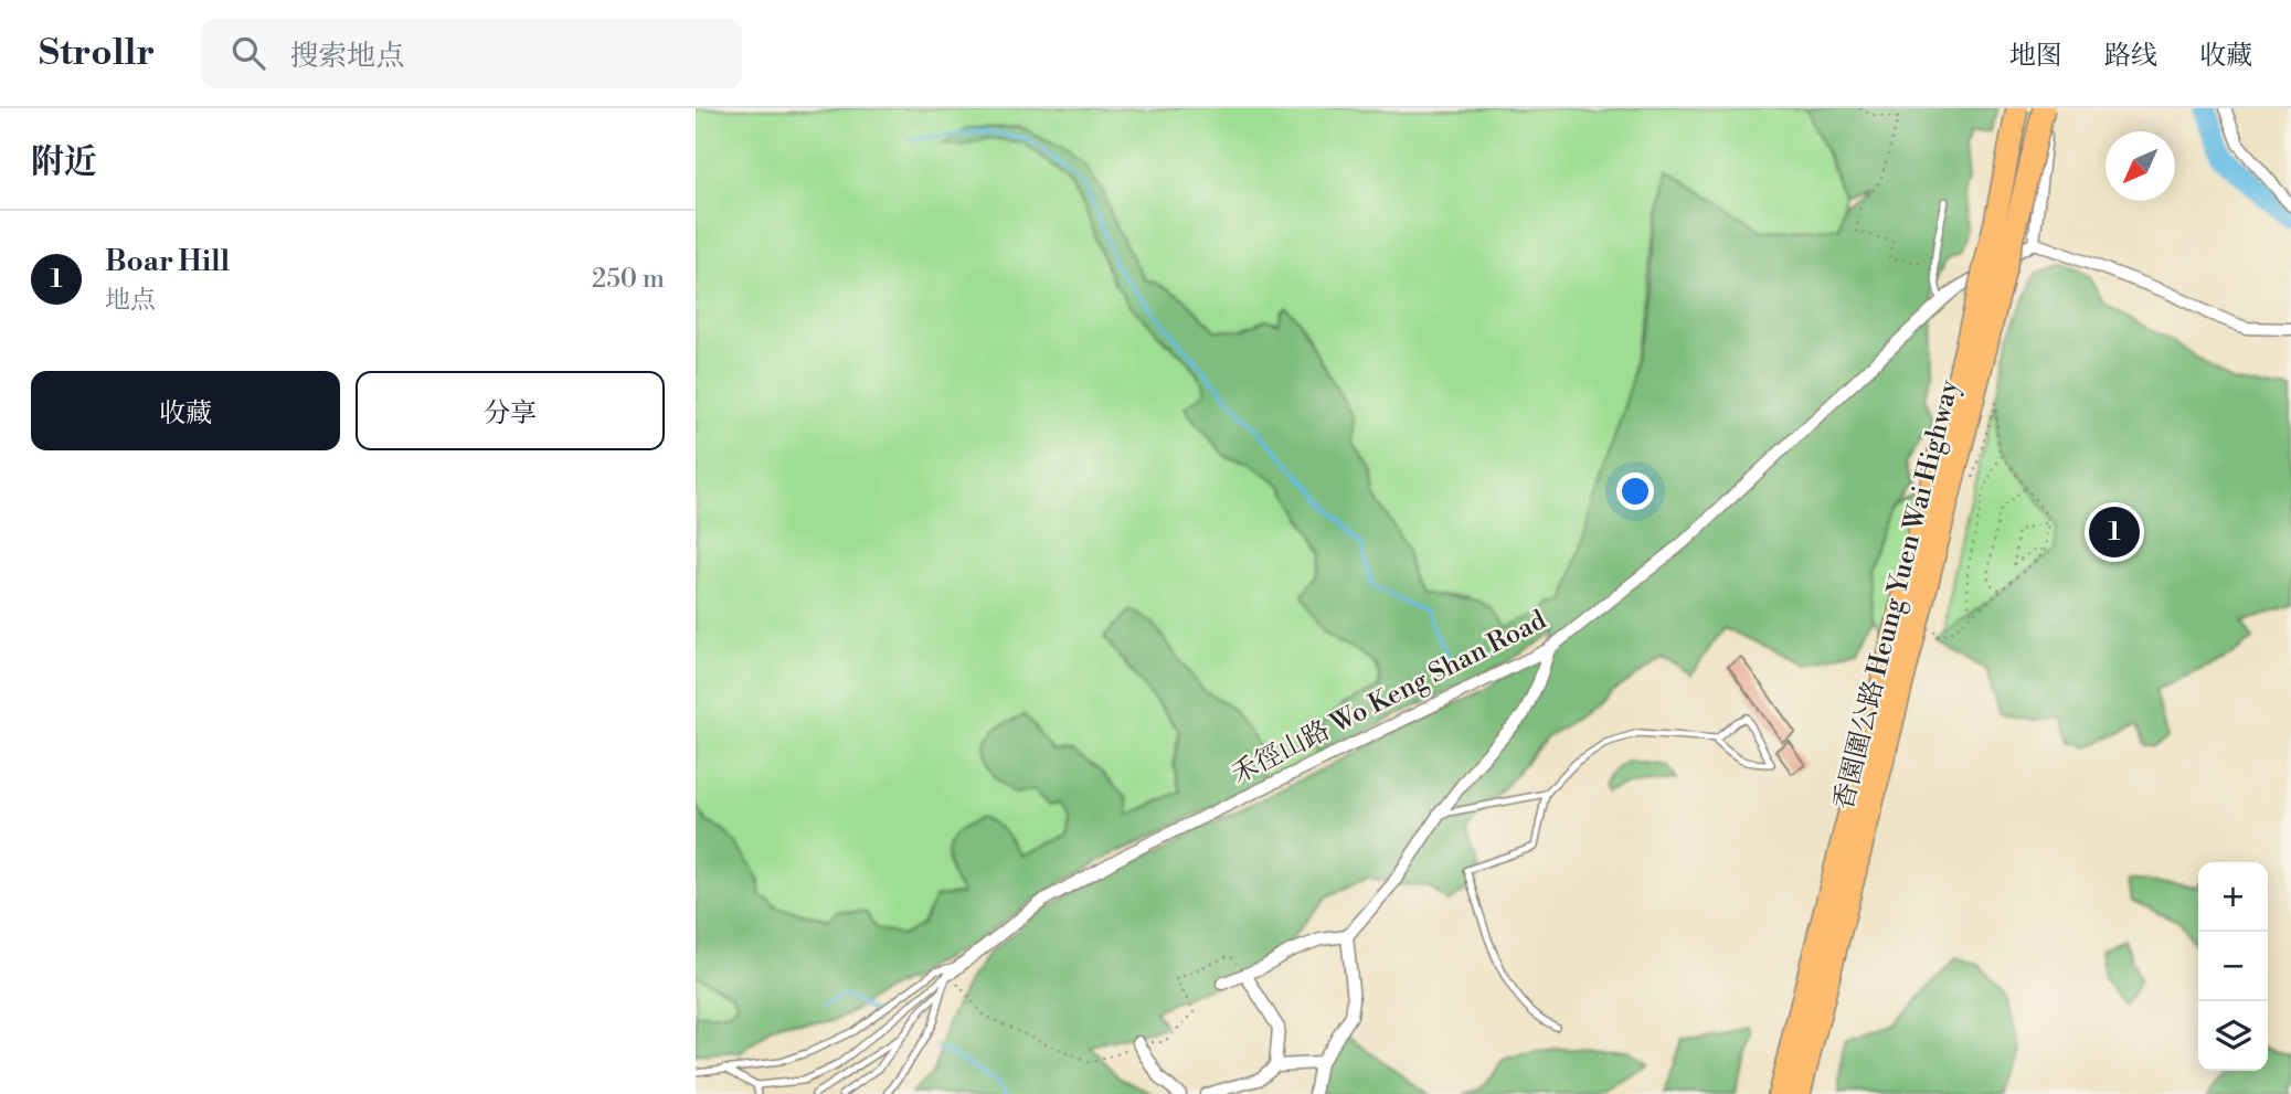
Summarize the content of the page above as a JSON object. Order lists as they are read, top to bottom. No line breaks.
{"streets":{"highway":["香園圍公路 Heung Yuen Wai Highway"],"street":["禾徑山路 Wo Keng Shan Road"]},"north":"bottom left","page":{"header":"Strollr","search":"搜索地点","nav":["地图","路线","收藏"],"heading":"附近","list":[{"mark":"1","name":"Boar Hill","note":"地点","value":"250 m"}],"buttons":["收藏","分享"],"pins":"1","map_buttons":["+","−"]}}
